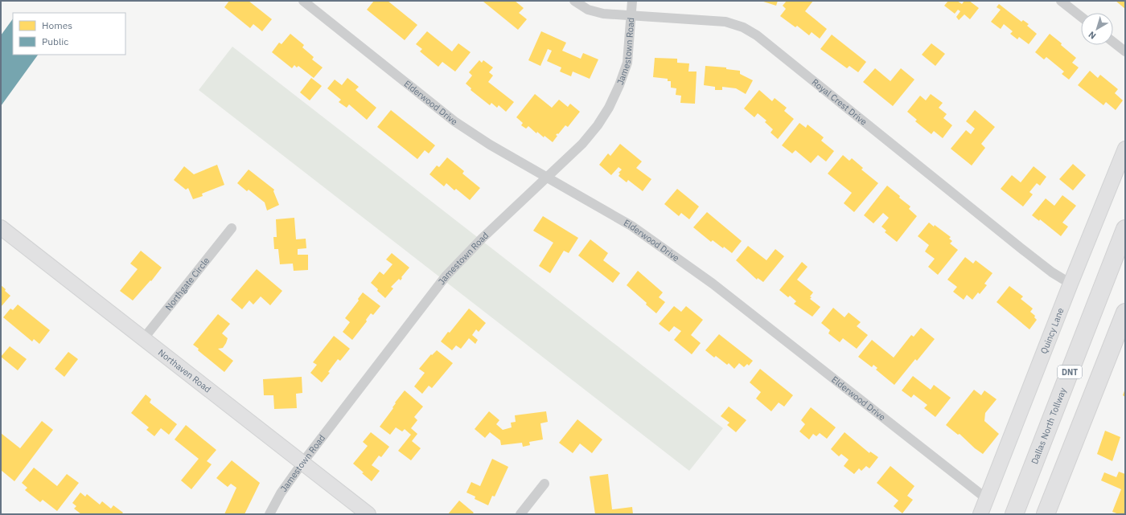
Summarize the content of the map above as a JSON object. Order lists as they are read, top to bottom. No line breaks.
{"streets":{"highway":["DNT","Dallas North Tollway"],"street":["Jamestown Road","Royal Crest Drive","Elderwood Drive","Northgate Circle","Quincy Lane","Northaven Road"]},"crossings":[["Jamestown Road","Royal Crest Drive"],["Jamestown Road","Elderwood Drive"],["Jamestown Road","Northaven Road"],["Royal Crest Drive","Quincy Lane"],["Elderwood Drive","Quincy Lane"],["Northgate Circle","Northaven Road"]],"legend":["Homes","Public"],"north":"bottom left"}
